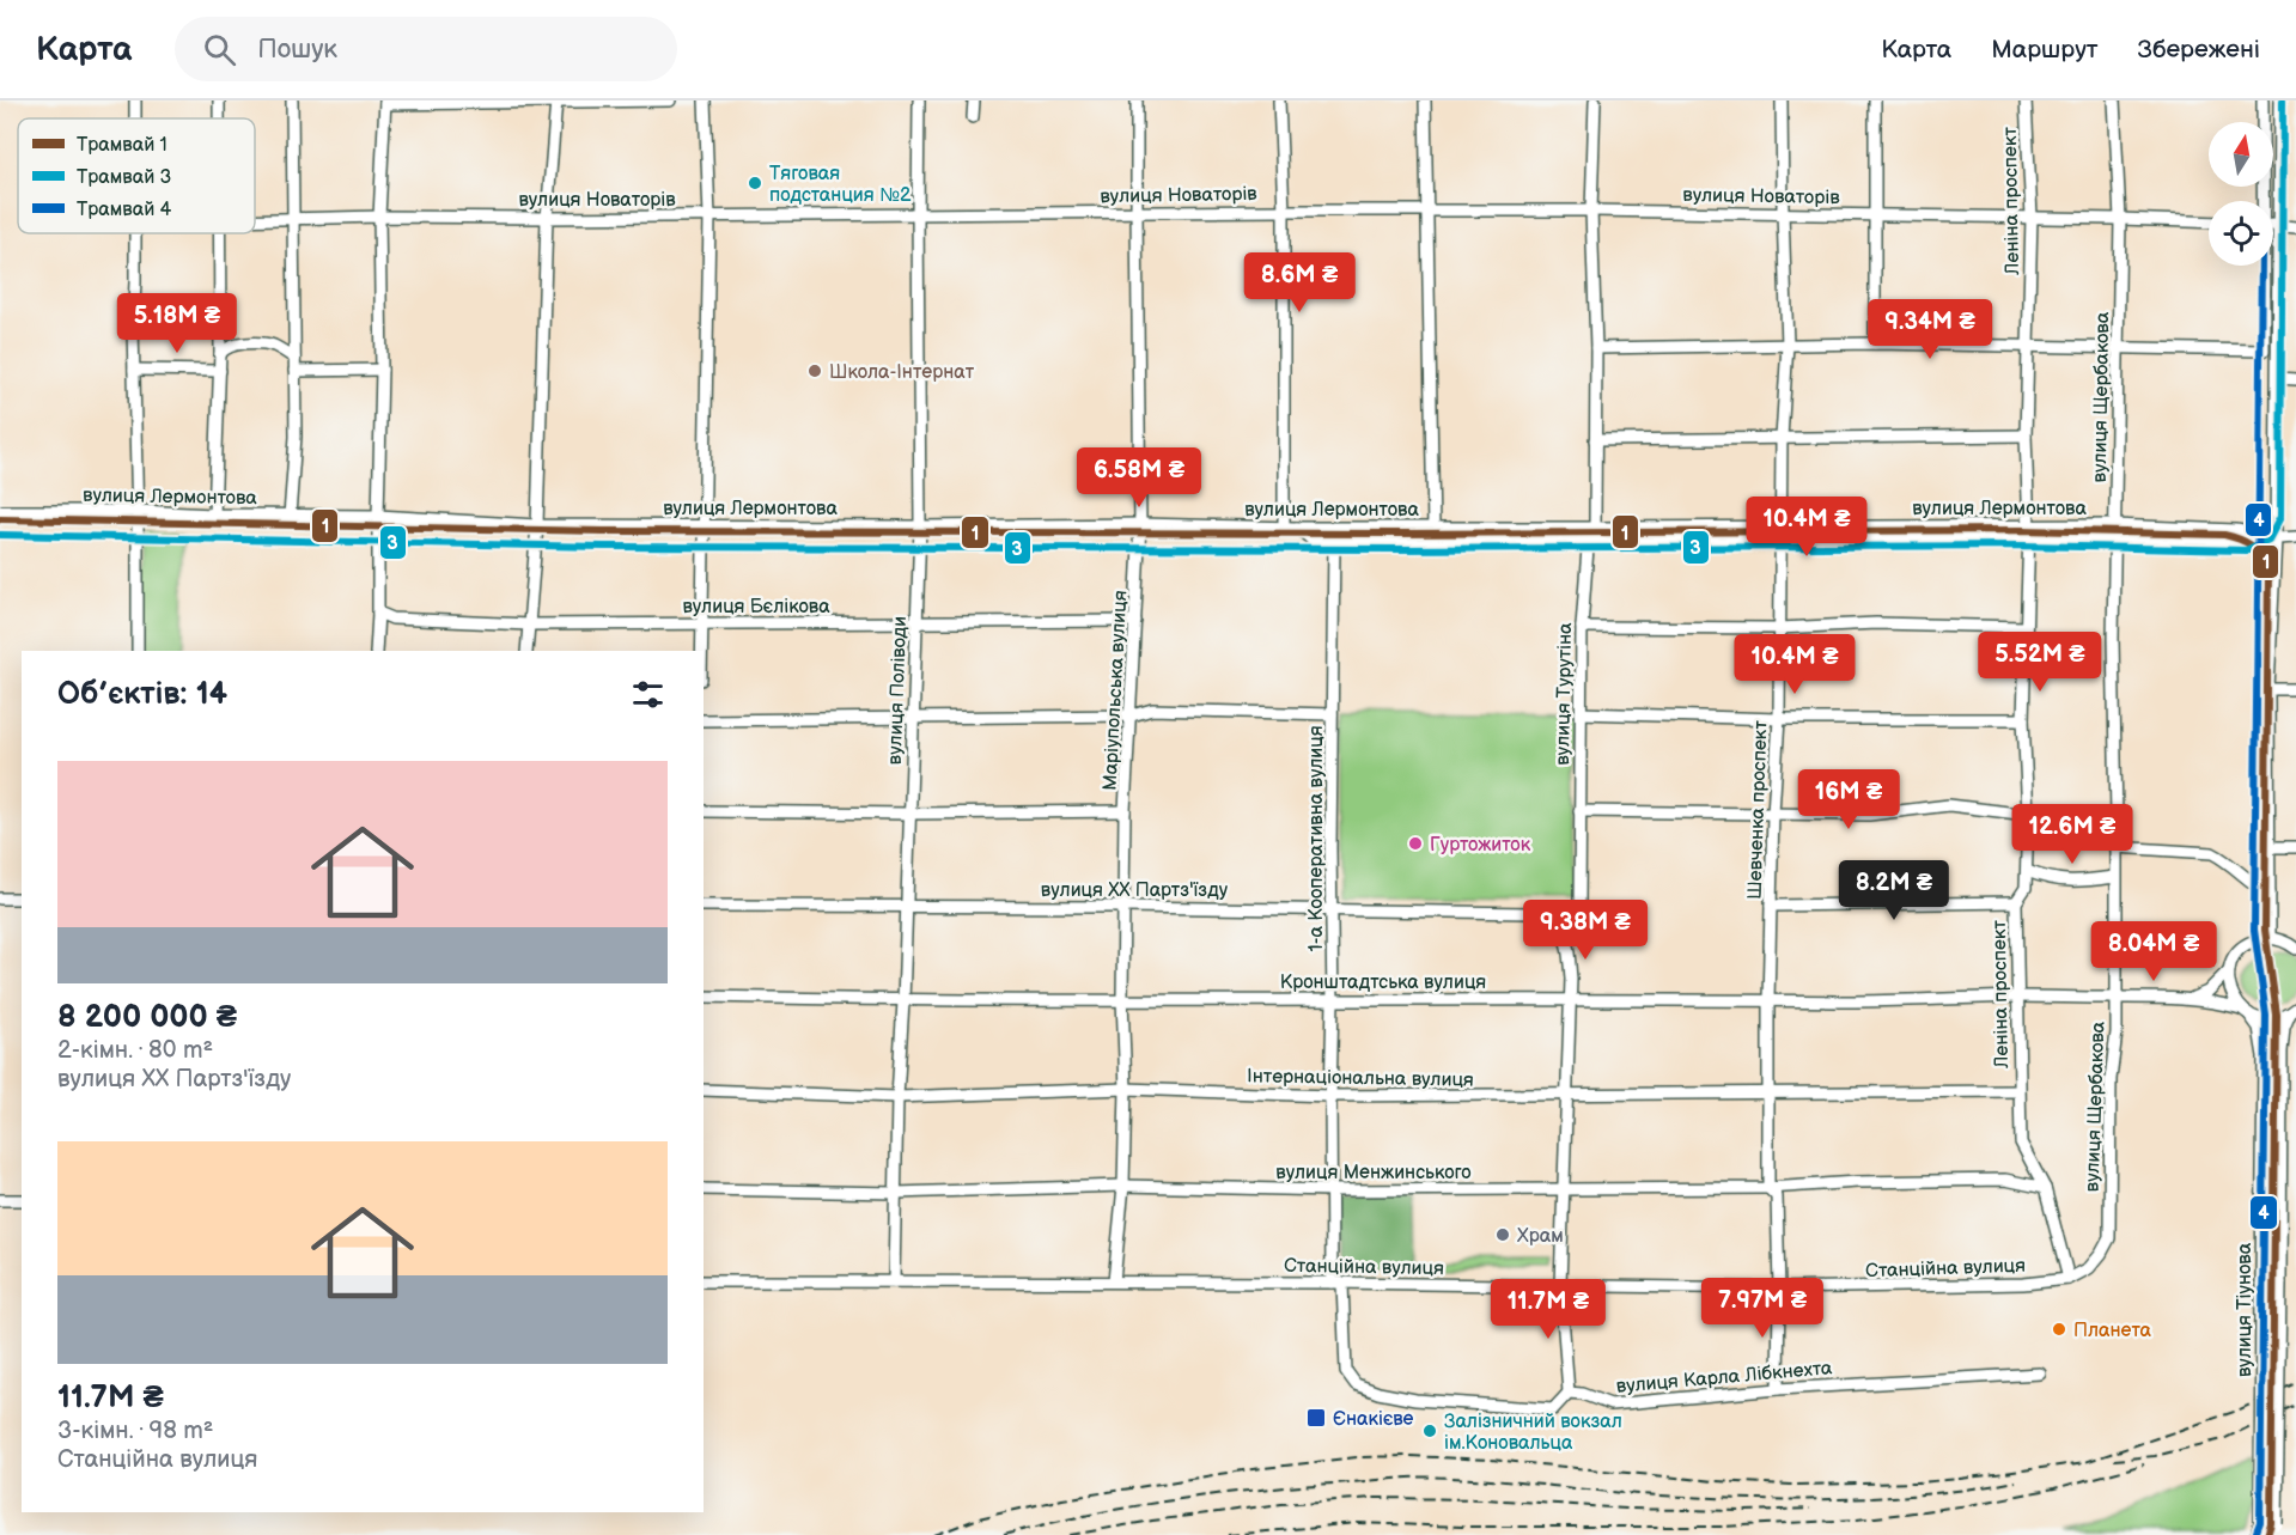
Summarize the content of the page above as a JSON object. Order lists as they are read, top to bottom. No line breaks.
{"streets":{"street":["вулиця Новаторів","Леніна проспект","вулиця Щербакова","вулиця Лермонтова","вулиця Бєлікова","вулиця Поліводи","Маріупольська вулиця","вулиця Турутіна","Шевченка проспект","1-а Кооперативна вулиця","вулиця XX Партз'їзду","Кронштадтська вулиця","Інтернаціональна вулиця","вулиця Менжинського","Станційна вулиця","вулиця Тіунова","вулиця Карла Лібкнехта"]},"crossings":[["вулиця Новаторів","Леніна проспект"],["вулиця Новаторів","вулиця Щербакова"],["вулиця Новаторів","вулиця Поліводи"],["вулиця Новаторів","Маріупольська вулиця"],["вулиця Новаторів","вулиця Турутіна"],["вулиця Новаторів","Шевченка проспект"],["Леніна проспект","вулиця Щербакова"],["Леніна проспект","вулиця Лермонтова"],["Леніна проспект","Кронштадтська вулиця"],["Леніна проспект","Інтернаціональна вулиця"],["Леніна проспект","вулиця Менжинського"],["Леніна проспект","Станційна вулиця"],["вулиця Щербакова","вулиця Лермонтова"],["вулиця Щербакова","Кронштадтська вулиця"],["вулиця Щербакова","Станційна вулиця"],["вулиця Лермонтова","вулиця Поліводи"],["вулиця Лермонтова","Маріупольська вулиця"],["вулиця Лермонтова","вулиця Турутіна"],["вулиця Лермонтова","Шевченка проспект"],["вулиця Лермонтова","1-а Кооперативна вулиця"],["вулиця Бєлікова","вулиця Поліводи"],["вулиця Бєлікова","Маріупольська вулиця"],["вулиця Поліводи","вулиця XX Партз'їзду"],["вулиця Поліводи","Кронштадтська вулиця"],["вулиця Поліводи","Інтернаціональна вулиця"],["вулиця Поліводи","вулиця Менжинського"],["вулиця Поліводи","Станційна вулиця"],["Маріупольська вулиця","вулиця XX Партз'їзду"],["Маріупольська вулиця","Кронштадтська вулиця"],["Маріупольська вулиця","Інтернаціональна вулиця"],["Маріупольська вулиця","вулиця Менжинського"],["Маріупольська вулиця","Станційна вулиця"],["вулиця Турутіна","вулиця XX Партз'їзду"],["Шевченка проспект","Кронштадтська вулиця"],["Шевченка проспект","Інтернаціональна вулиця"],["Шевченка проспект","вулиця Менжинського"],["Шевченка проспект","Станційна вулиця"],["Шевченка проспект","вулиця Карла Лібкнехта"],["1-а Кооперативна вулиця","вулиця XX Партз'їзду"],["1-а Кооперативна вулиця","Кронштадтська вулиця"],["1-а Кооперативна вулиця","Інтернаціональна вулиця"],["1-а Кооперативна вулиця","вулиця Менжинського"],["1-а Кооперативна вулиця","Станційна вулиця"],["Кронштадтська вулиця","вулиця Тіунова"]],"places":{"other":["Тяговая подстанция №2","Школа-Інтернат","Гуртожиток","Храм","Планета","Залізничний вокзал ім.Коновальца"],"transit":["Єнакієве"]},"lines":["tram line 3","tram line 4","tram line 1"],"legend":["Трамвай 1","Трамвай 3","Трамвай 4"],"north":"top","page":{"header":"Карта","search":"Пошук","nav":["Карта","Маршрут","Збережені"],"price":["8.6M ₴","5.18M ₴","9.34M ₴","6.58M ₴","10.4M ₴","5.52M ₴","10.4M ₴","16M ₴","12.6M ₴","8.2M ₴","9.38M ₴","8.04M ₴","7.97M ₴","11.7M ₴"],"heading":"Об’єктів: 14","list":[{"name":"8 200 000 ₴","note":"2-кімн. · 80 m² · вулиця XX Партз'їзду"},{"name":"11.7M ₴","note":"3-кімн. · 98 m² · Станційна вулиця"}]}}
